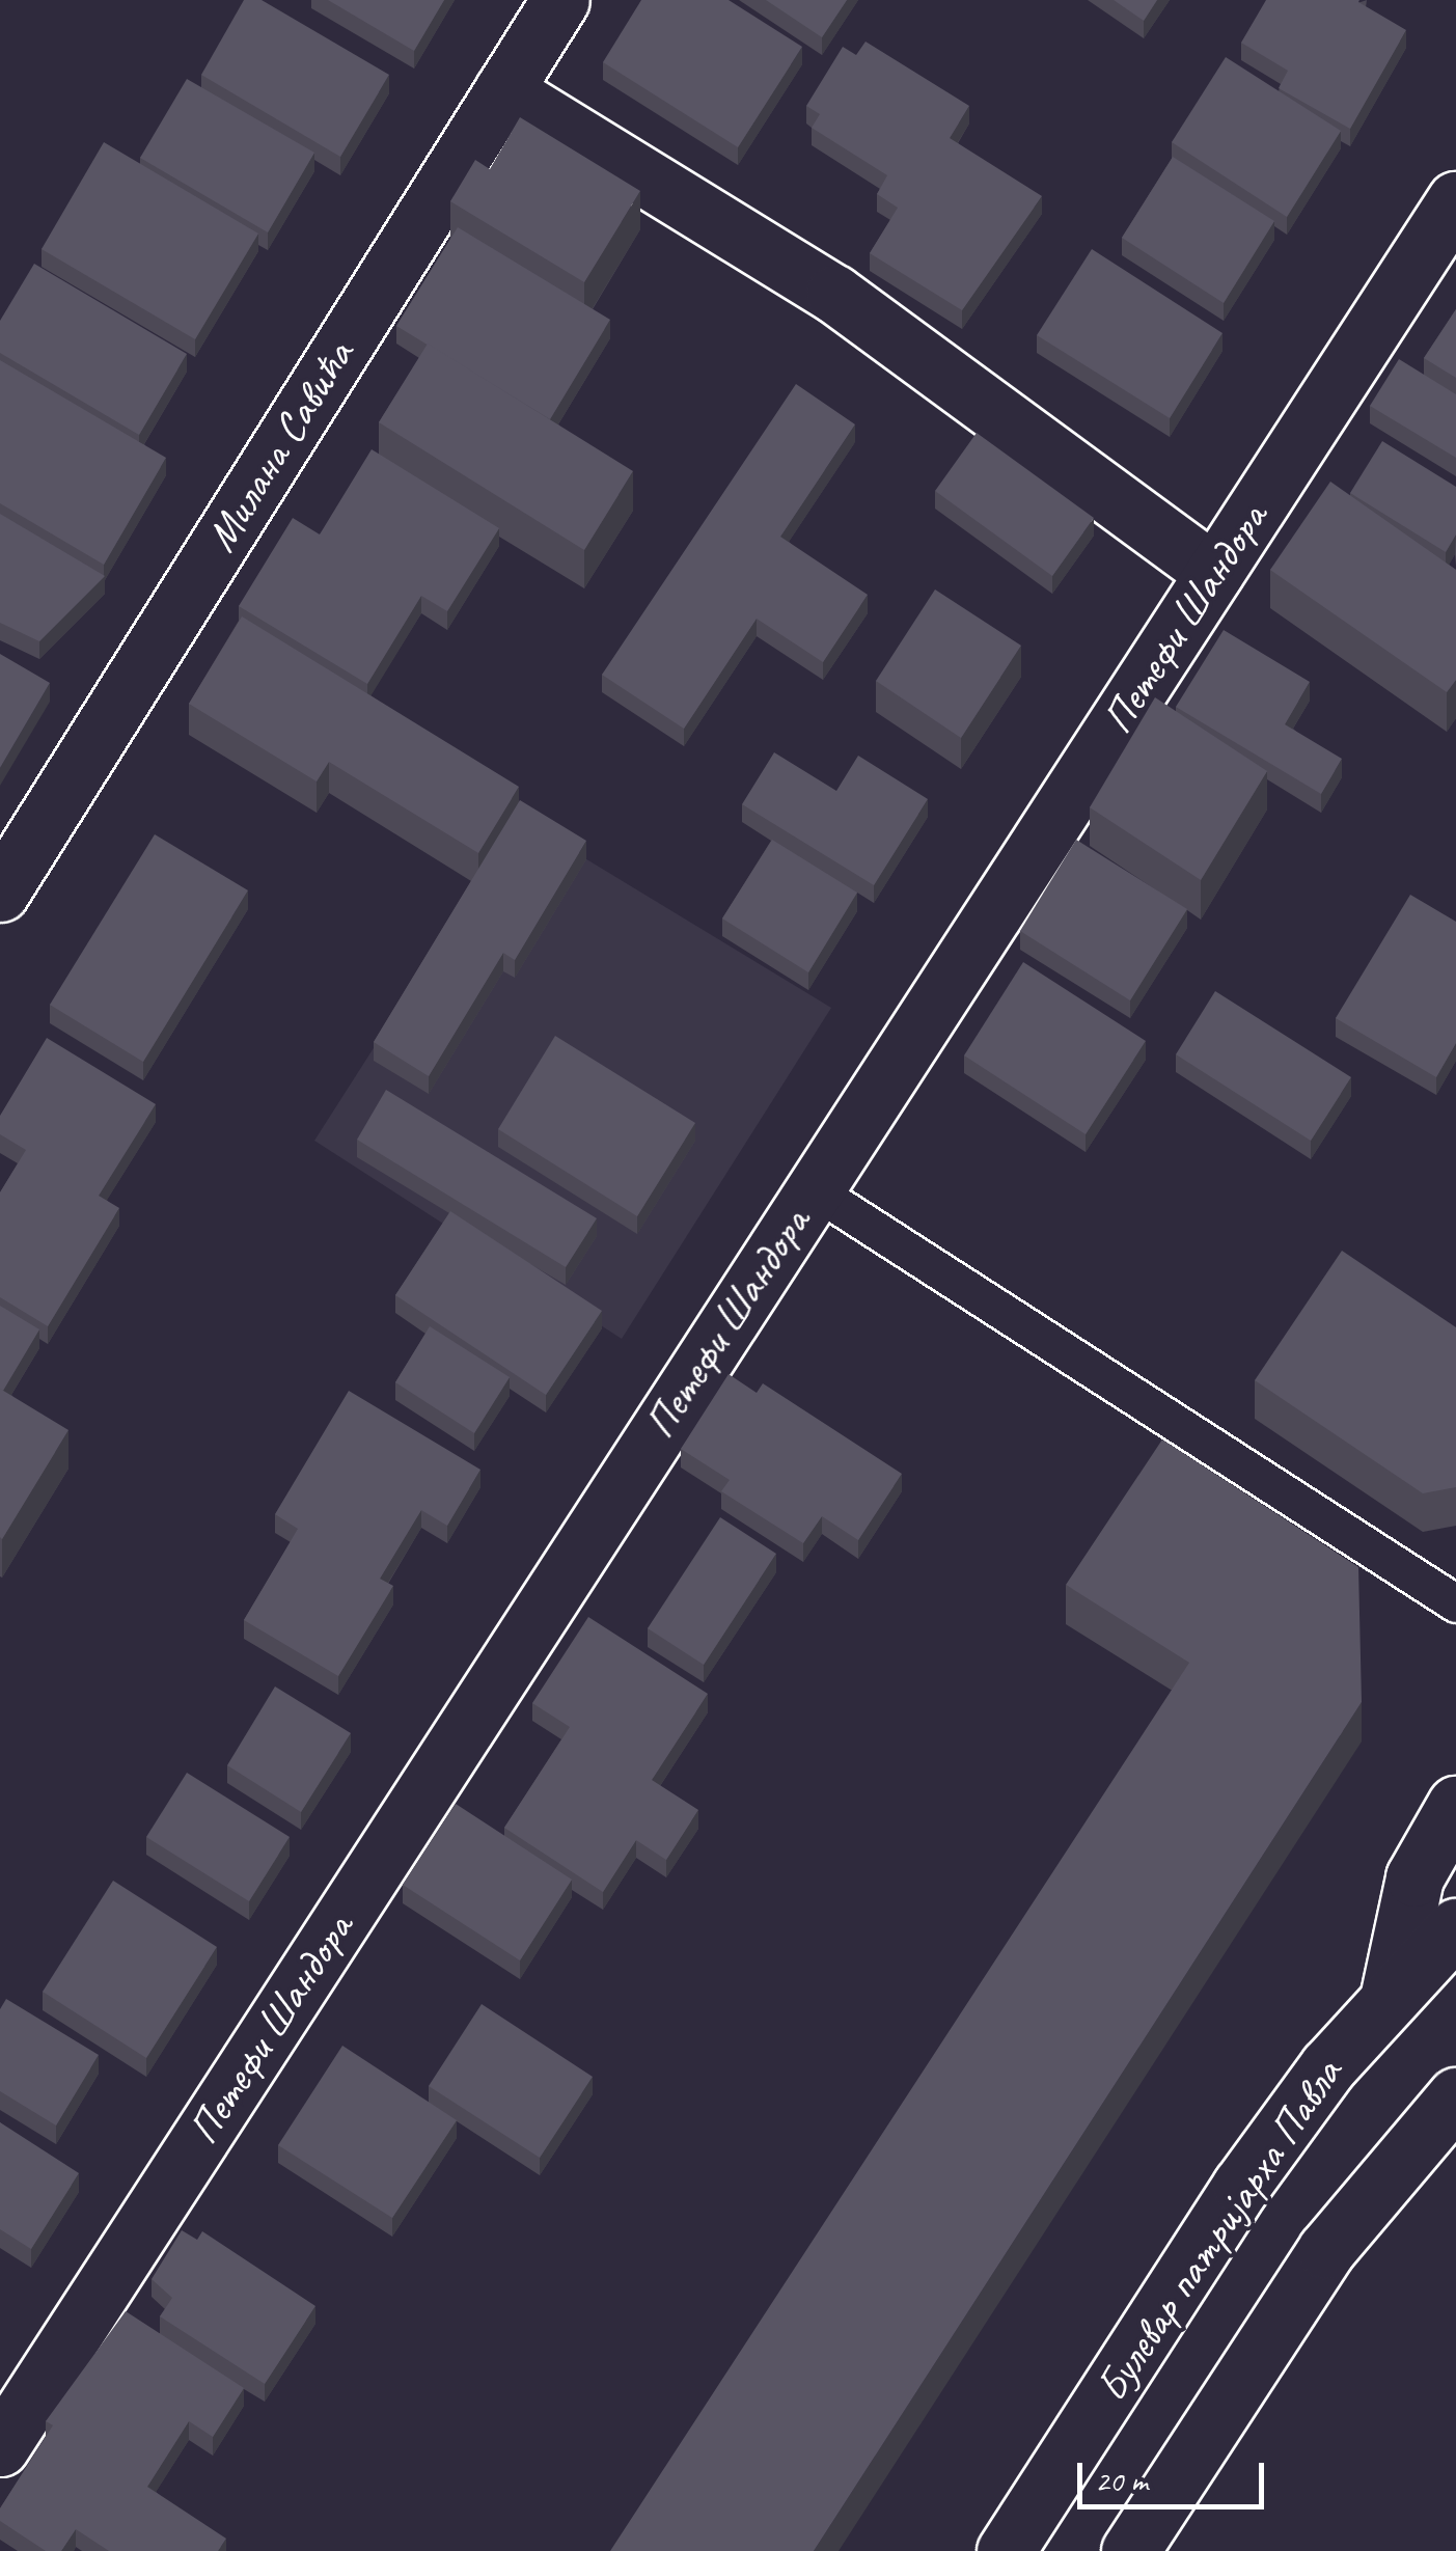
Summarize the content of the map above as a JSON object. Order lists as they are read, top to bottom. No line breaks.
{"streets":{"street":["Милана Савића","Петефи Шандора","Булевар патријарха Павла"]},"scale_bar":"20 m"}
